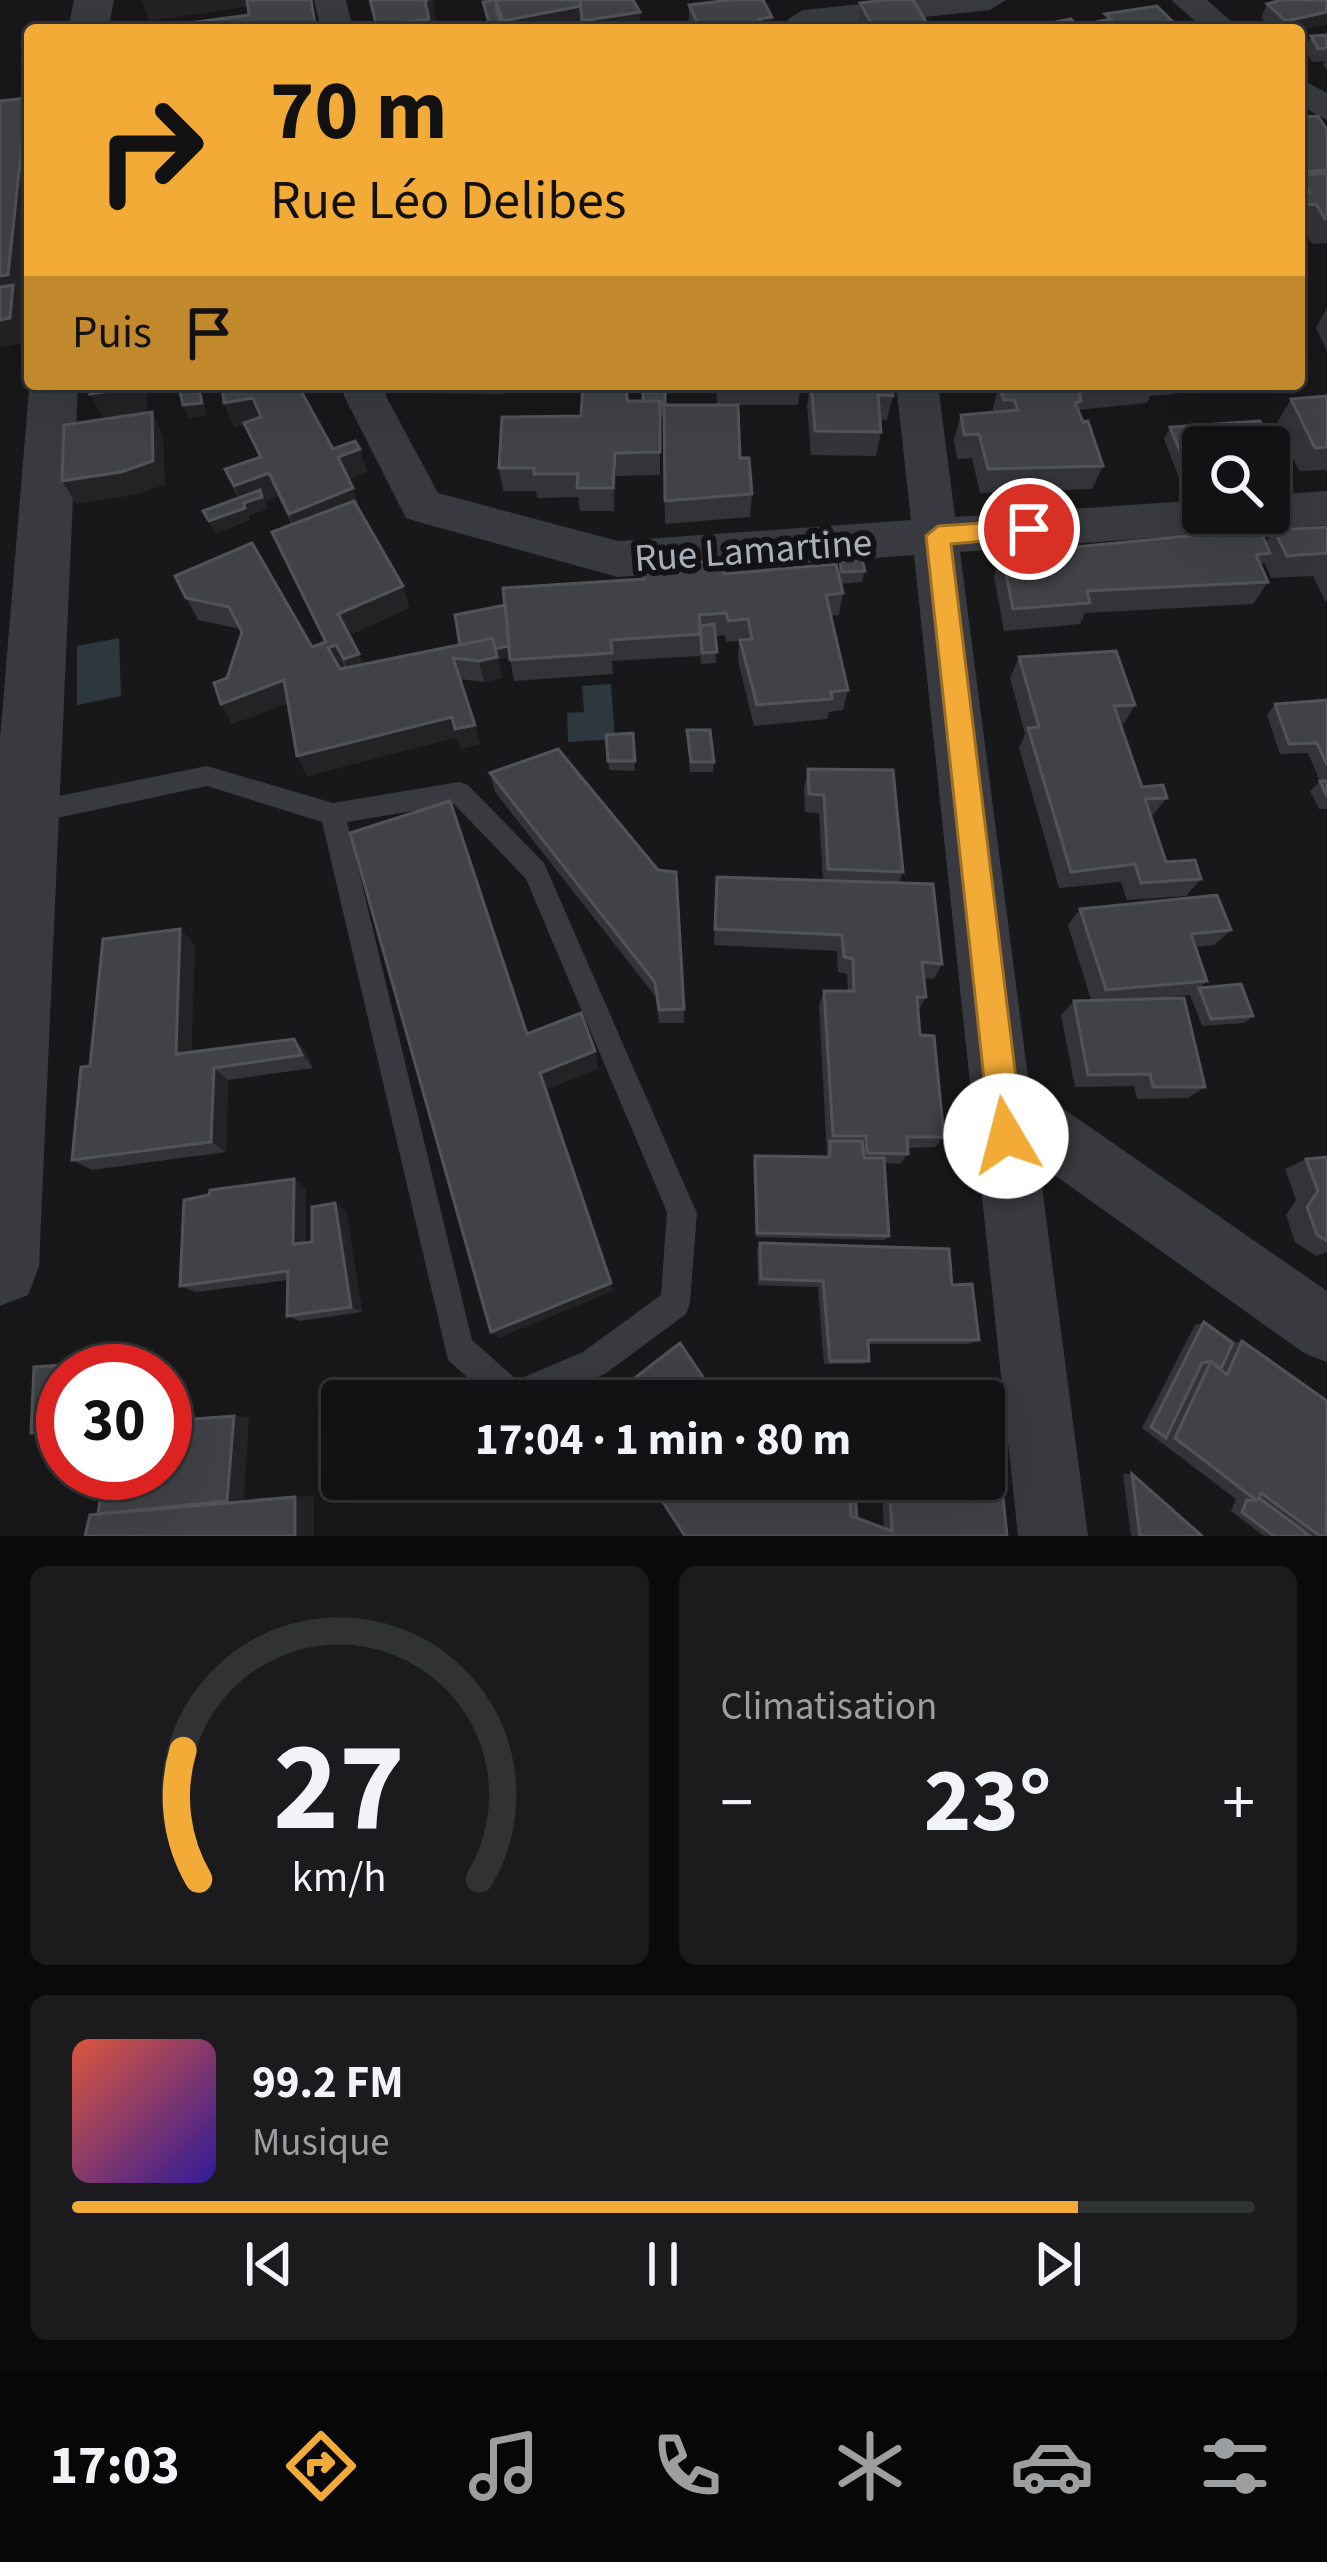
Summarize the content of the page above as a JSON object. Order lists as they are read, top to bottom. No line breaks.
{"streets":{"street":["Rue Lamartine"]},"page":{"turn":["70 m","Rue Léo Delibes"],"then":"Puis","limit":"30","trip":"17:04 · 1 min · 80 m","tile":"Climatisation","heat":["−","23°","+"],"song":["99.2 FM","Musique"],"tabs":"17:03","gauge":["27","km/h"]}}
